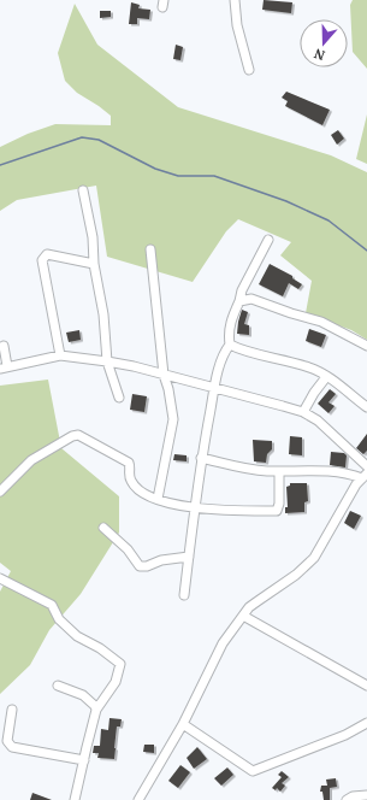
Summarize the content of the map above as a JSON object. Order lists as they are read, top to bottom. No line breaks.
{"north":"bottom"}
